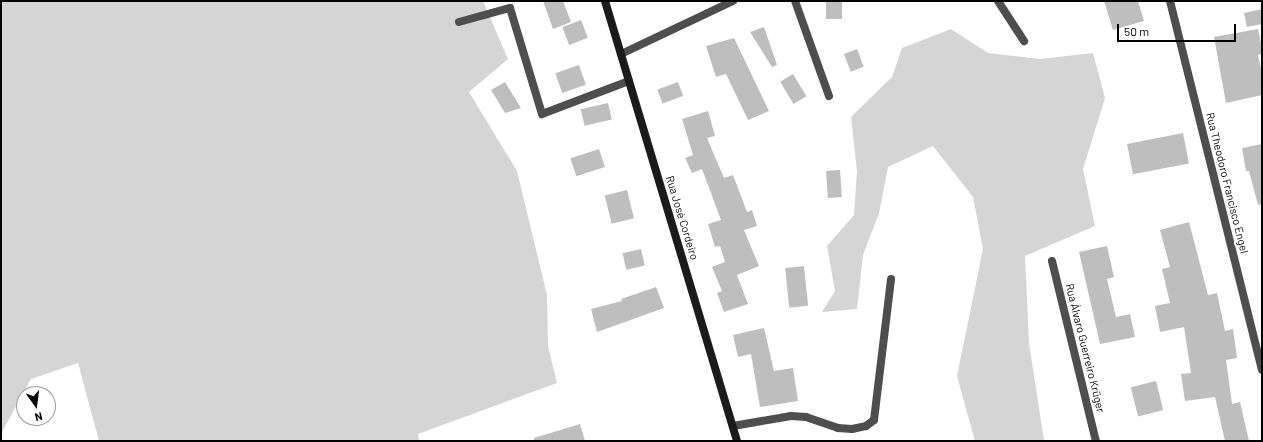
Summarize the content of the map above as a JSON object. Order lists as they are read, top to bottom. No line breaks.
{"streets":{"street":["Rua Theodoro Francisco Engel","Rua José Cordeiro","Rua Álvaro Guerreiro Krüger"]},"scale_bar":"50 m","north":"bottom"}
